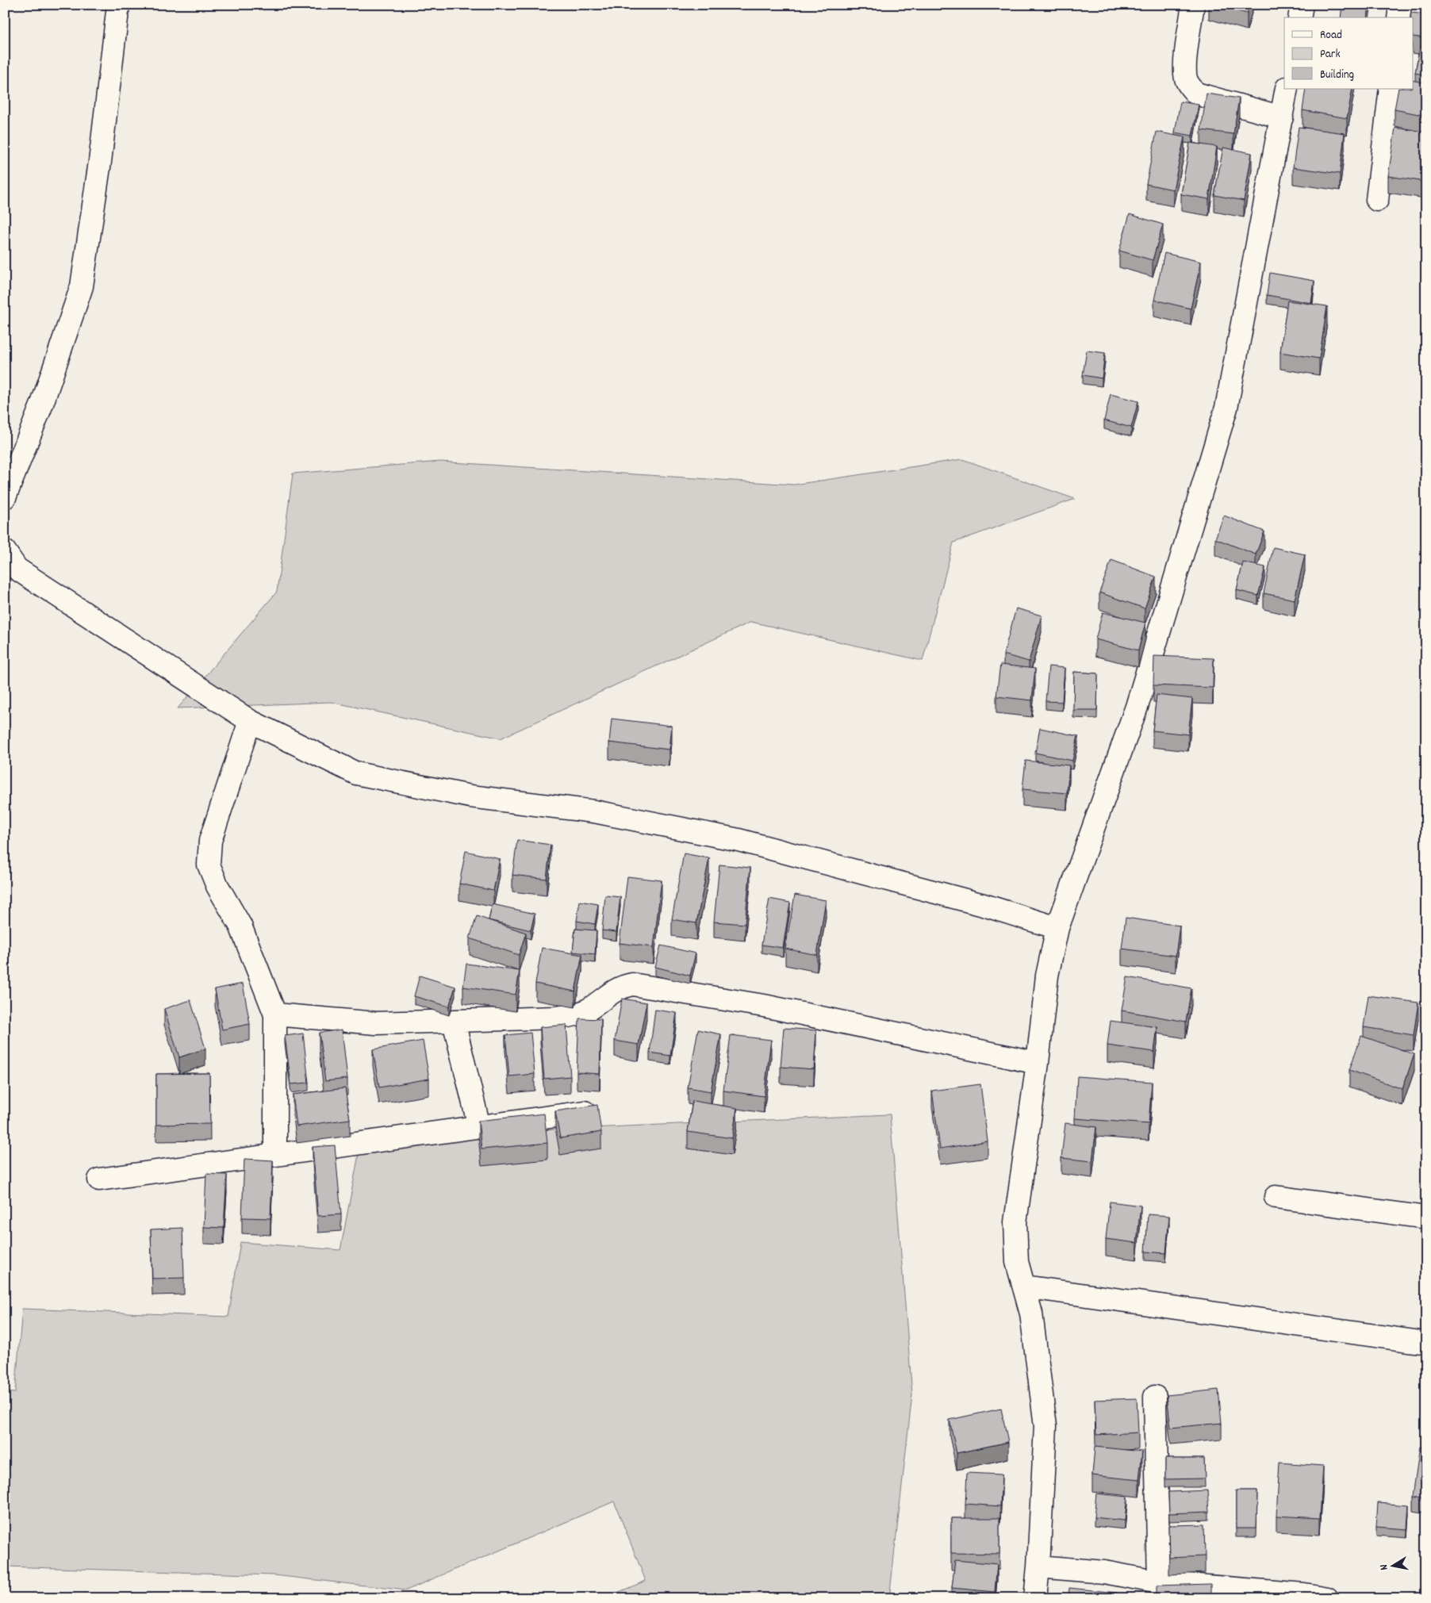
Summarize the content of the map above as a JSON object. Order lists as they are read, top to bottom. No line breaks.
{"legend":["Road","Park","Building"],"north":"left"}
